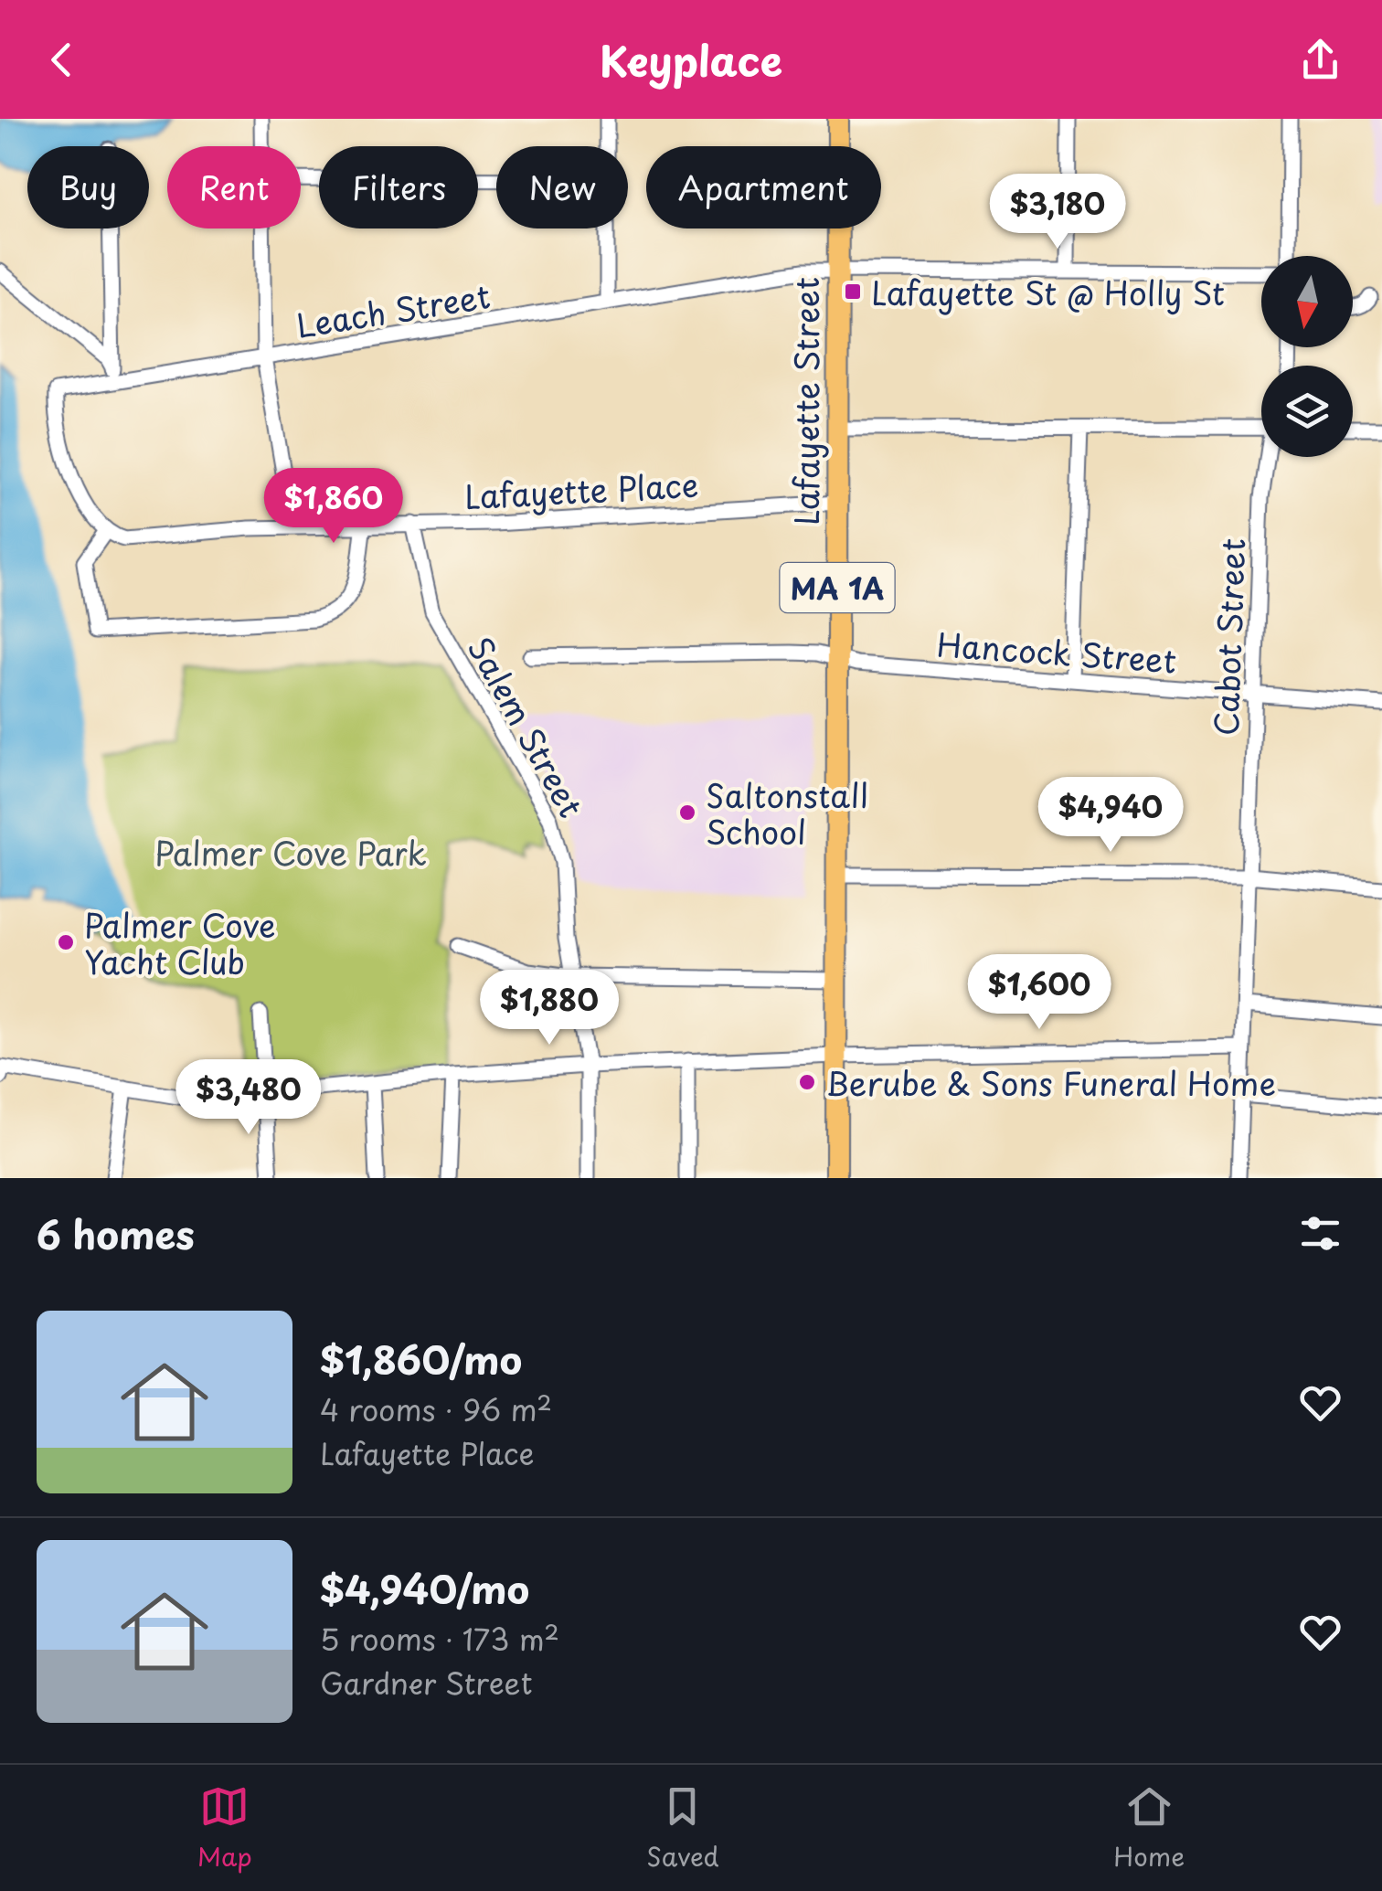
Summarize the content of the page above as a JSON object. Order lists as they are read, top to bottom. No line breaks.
{"streets":{"highway":["Lafayette Street","MA 1A"],"street":["Leach Street","Lafayette Place","Cabot Street","Hancock Street","Salem Street"]},"crossings":[["Leach Street","Lafayette Street"],["Lafayette Street","Lafayette Place"],["Lafayette Street","Hancock Street"],["Lafayette Place","Salem Street"],["Cabot Street","Hancock Street"]],"parks":["Palmer Cove Park"],"places":{"transit":["Lafayette St @ Holly St"],"other":["Saltonstall School","Palmer Cove Yacht Club","Berube & Sons Funeral Home"]},"north":"bottom","page":{"header":"Keyplace","chip":["Buy","Rent","Filters","New","Apartment"],"price":["$3,180","$1,860","$4,940","$1,600","$1,880","$3,480"],"heading":"6 homes","list":[{"name":"$1,860/mo","note":"4 rooms · 96 m² · Lafayette Place"},{"name":"$4,940/mo","note":"5 rooms · 173 m² · Gardner Street"}],"tabs":["Map","Saved","Home"]}}
